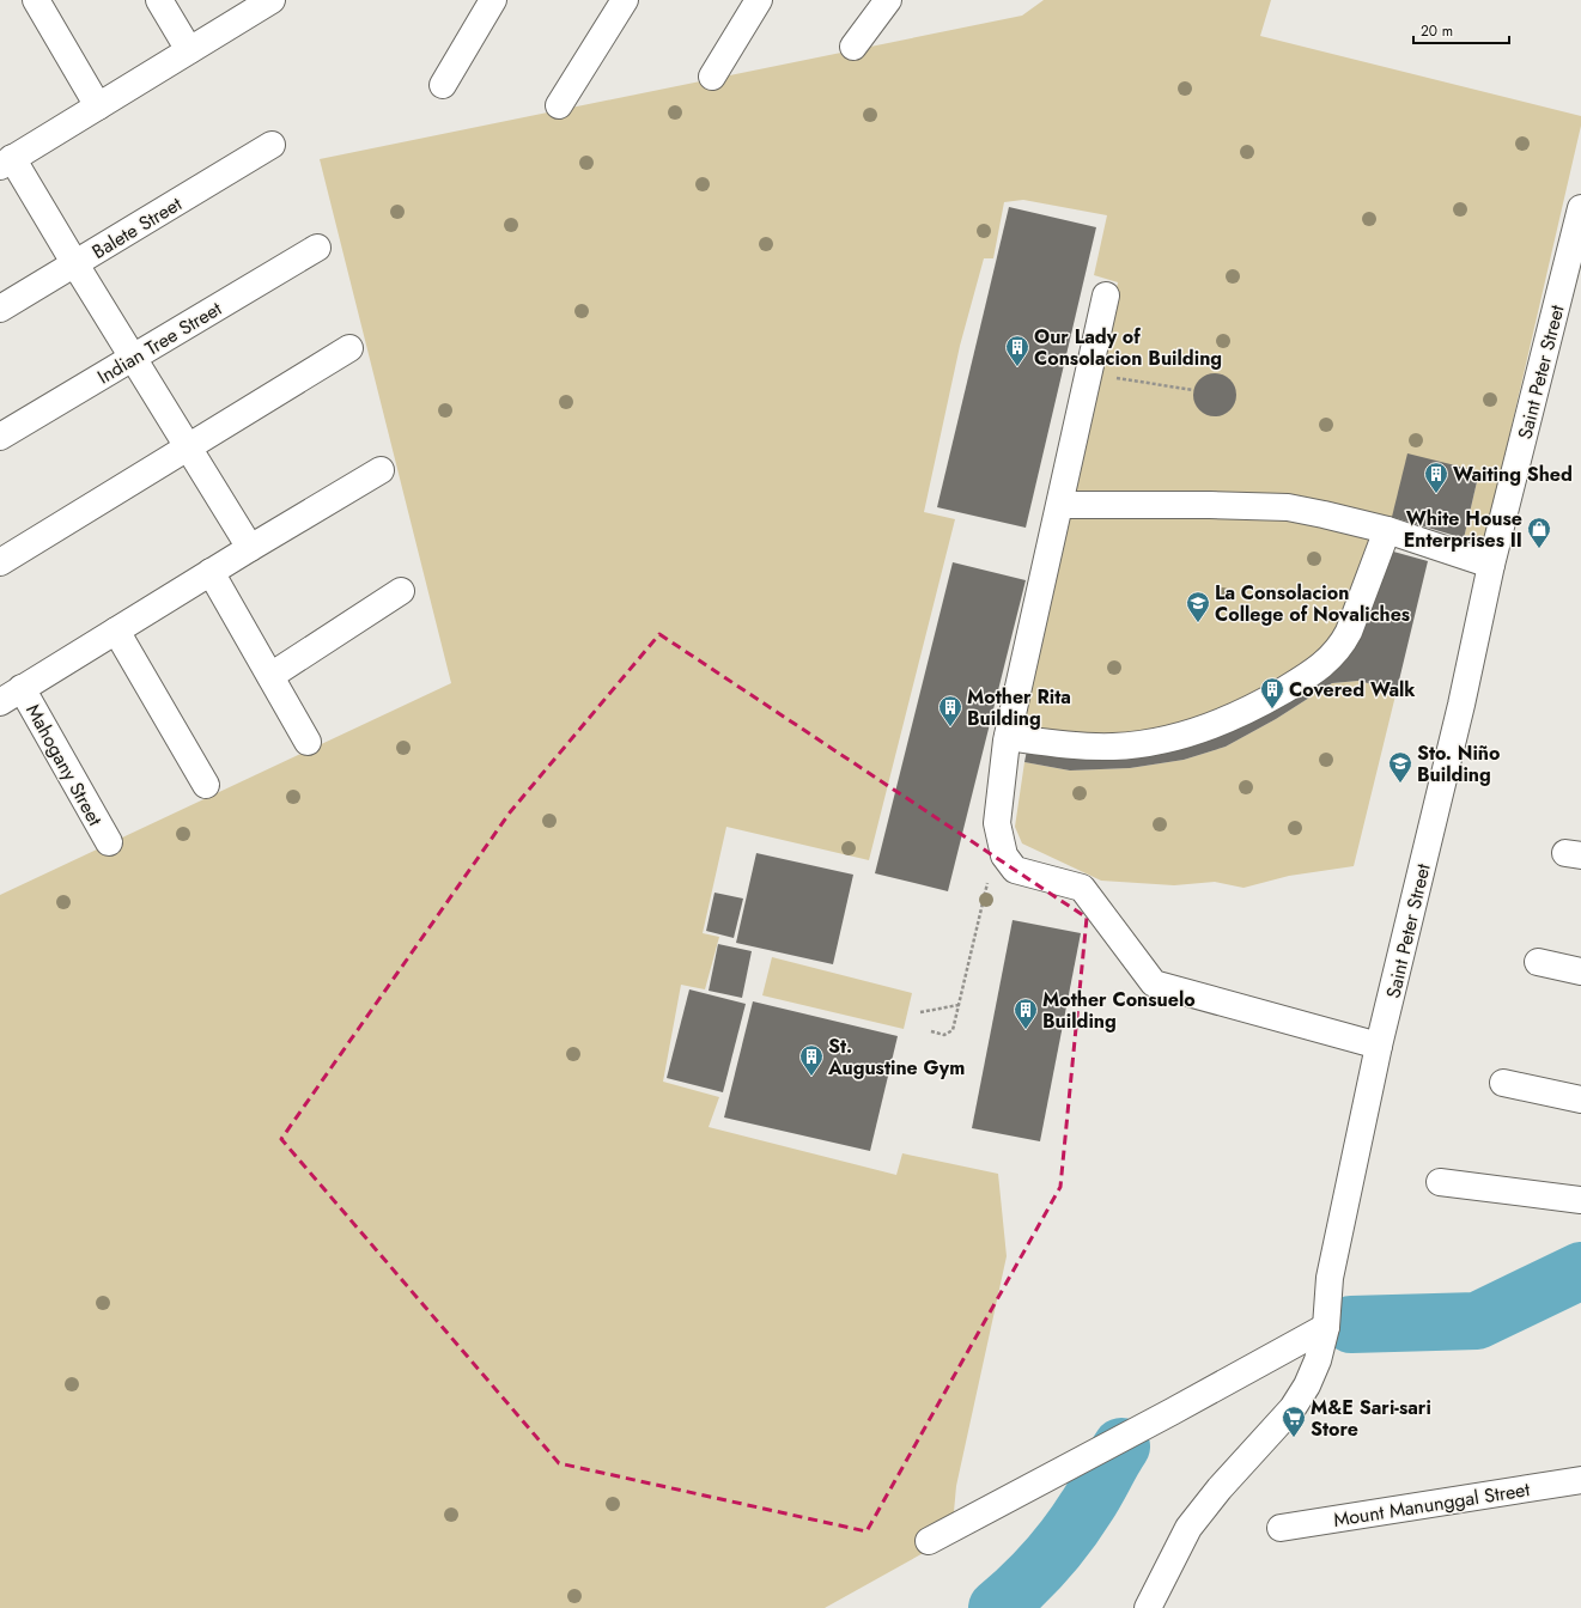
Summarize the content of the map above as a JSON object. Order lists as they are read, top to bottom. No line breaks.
{"streets":{"street":["Balete Street","Indian Tree Street","Saint Peter Street","Mahogany Street","Mount Manunggal Street"]},"places":{"building":["Our Lady of Consolacion Building","Waiting Shed","Covered Walk","Mother Rita Building","Mother Consuelo Building","St. Augustine Gym"],"shop":["White House Enterprises II"],"school or university":["La Consolacion College of Novaliches","Sto. Niño Building"],"supermarket":["M&E Sari-sari Store"]},"scale_bar":"20 m"}
